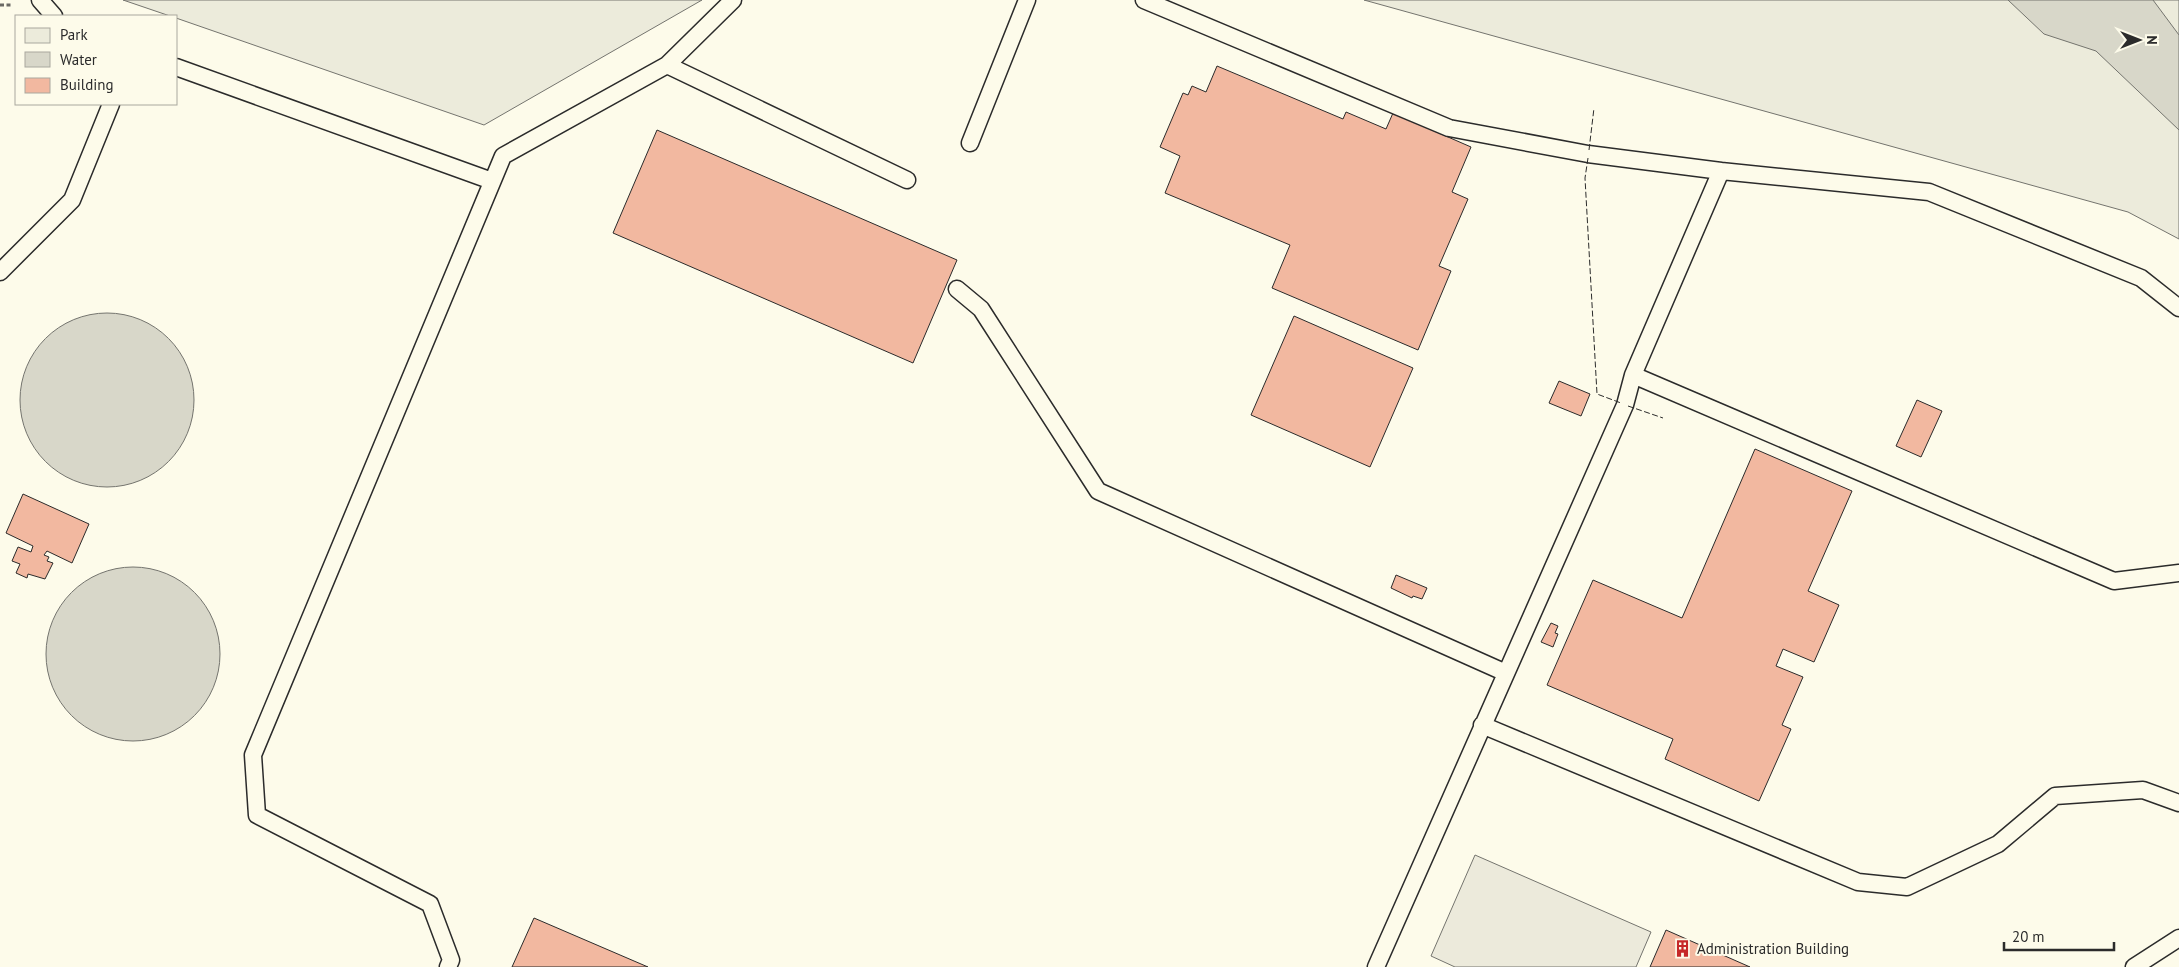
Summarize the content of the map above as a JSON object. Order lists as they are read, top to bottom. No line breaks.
{"places":{"building":["Administration Building"]},"legend":["Park","Water","Building"],"scale_bar":"20 m","north":"right"}
